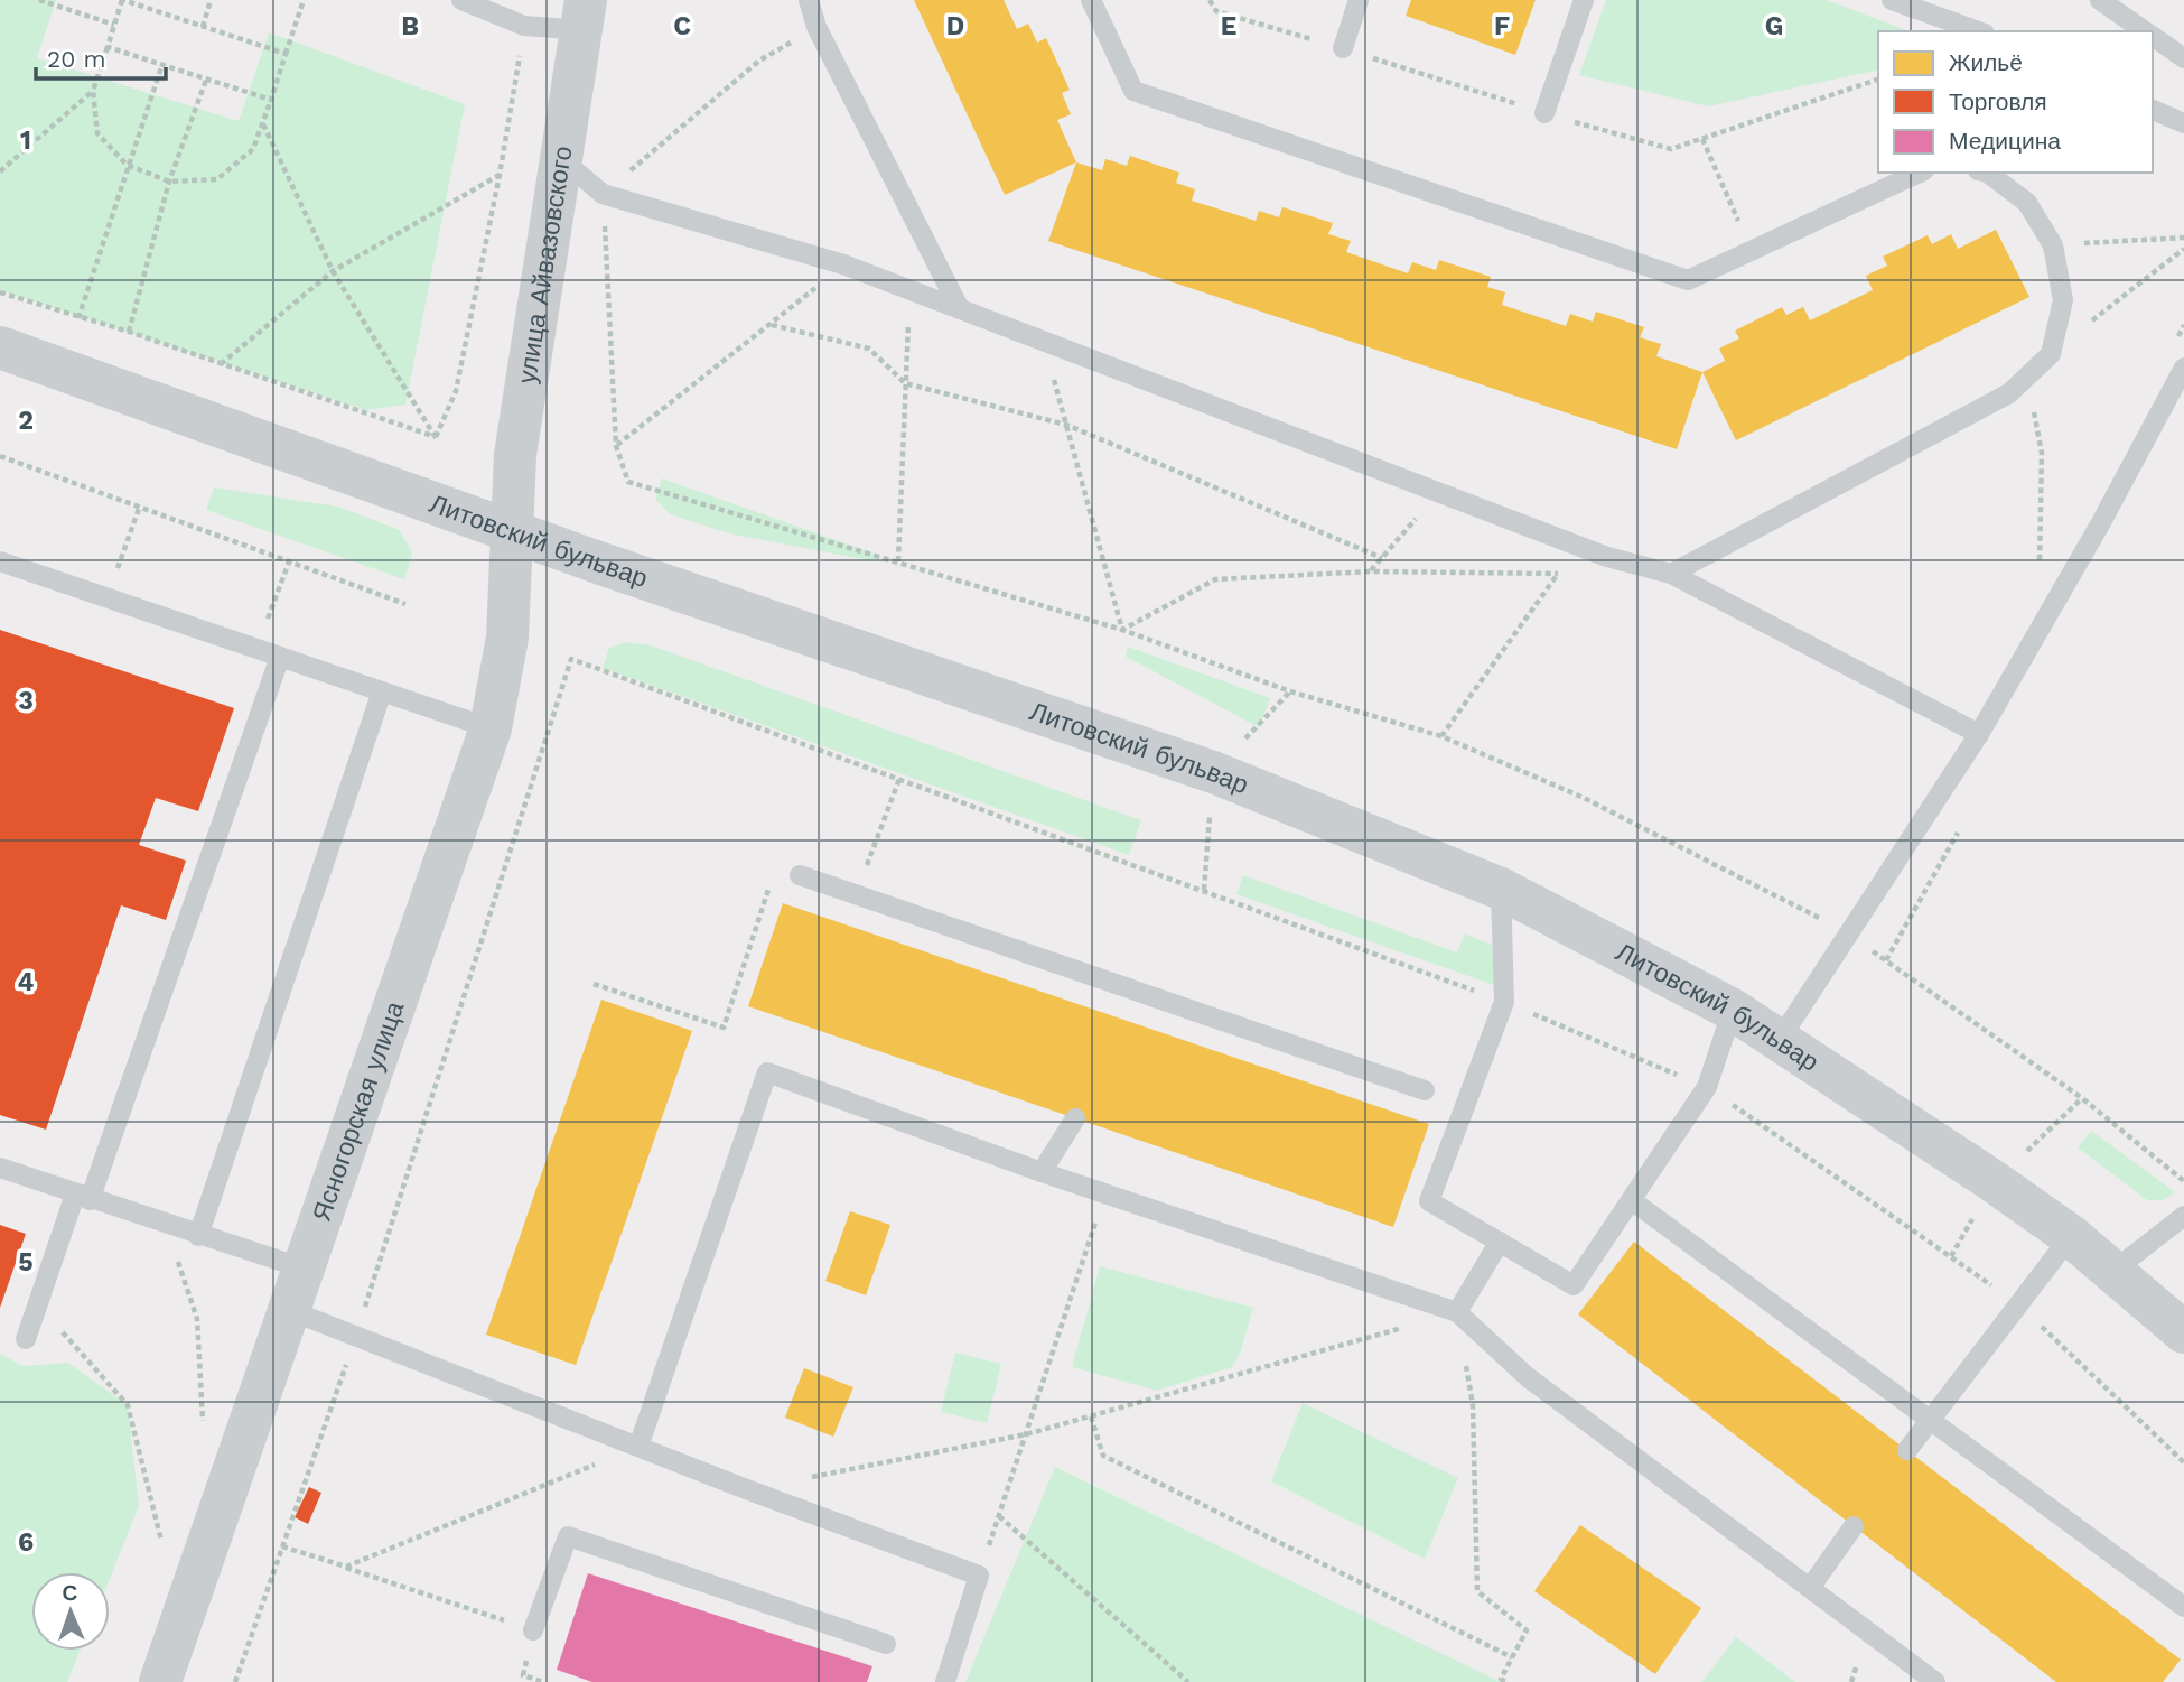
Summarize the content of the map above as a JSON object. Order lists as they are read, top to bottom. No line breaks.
{"streets":{"main road":["улица Айвазовского","Литовский бульвар","Ясногорская улица"]},"crossings":[["улица Айвазовского","Литовский бульвар"],["улица Айвазовского","Ясногорская улица"],["Литовский бульвар","Ясногорская улица"]],"legend":["Жильё","Торговля","Медицина"],"scale_bar":"20 m","north":"top","grid":{"columns":["B","C","D","E","F","G"],"rows":["1","2","3","4","5","6"]}}
